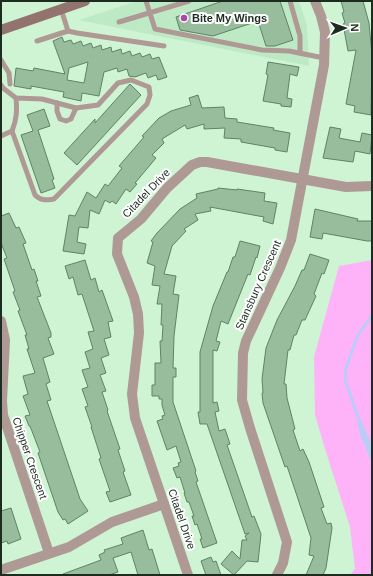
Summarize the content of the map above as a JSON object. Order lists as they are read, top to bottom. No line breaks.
{"streets":{"street":["Citadel Drive","Stansbury Crescent","Chipper Crescent"]},"crossings":[["Citadel Drive","Stansbury Crescent"]],"places":["Bite My Wings"],"north":"right"}
